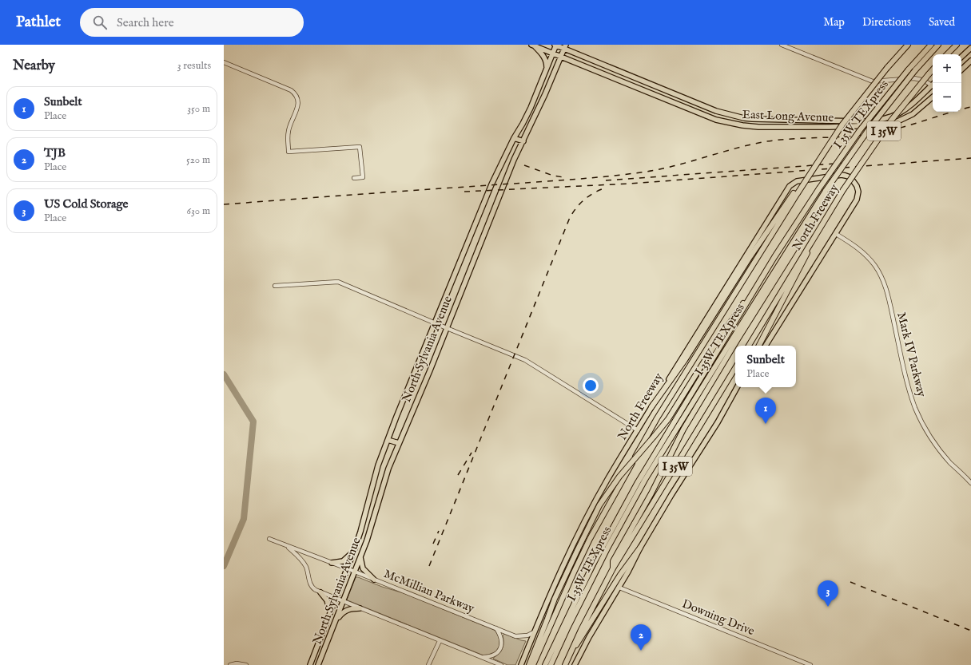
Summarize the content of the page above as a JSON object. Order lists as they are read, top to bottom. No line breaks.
{"streets":{"highway":["I 35W TEXpress","I 35W","North Freeway"],"main road":["East Long Avenue","North Sylvania Avenue"],"street":["Mark IV Parkway","McMillian Parkway","Downing Drive"]},"crossings":[["East Long Avenue","North Sylvania Avenue"],["I 35W","North Freeway"],["North Freeway","Mark IV Parkway"],["North Freeway","McMillian Parkway"],["North Sylvania Avenue","McMillian Parkway"]],"page":{"header":"Pathlet","search":"Search here","nav":["Map","Directions","Saved"],"heading":["Nearby","3 results"],"map_buttons":["+","−"],"list":[{"mark":"1","name":"Sunbelt","note":"Place","value":"350 m"},{"mark":"2","name":"TJB","note":"Place","value":"520 m"},{"mark":"3","name":"US Cold Storage","note":"Place","value":"630 m"}],"popup":["Sunbelt","Place"],"pins":["1","3","2"]}}
